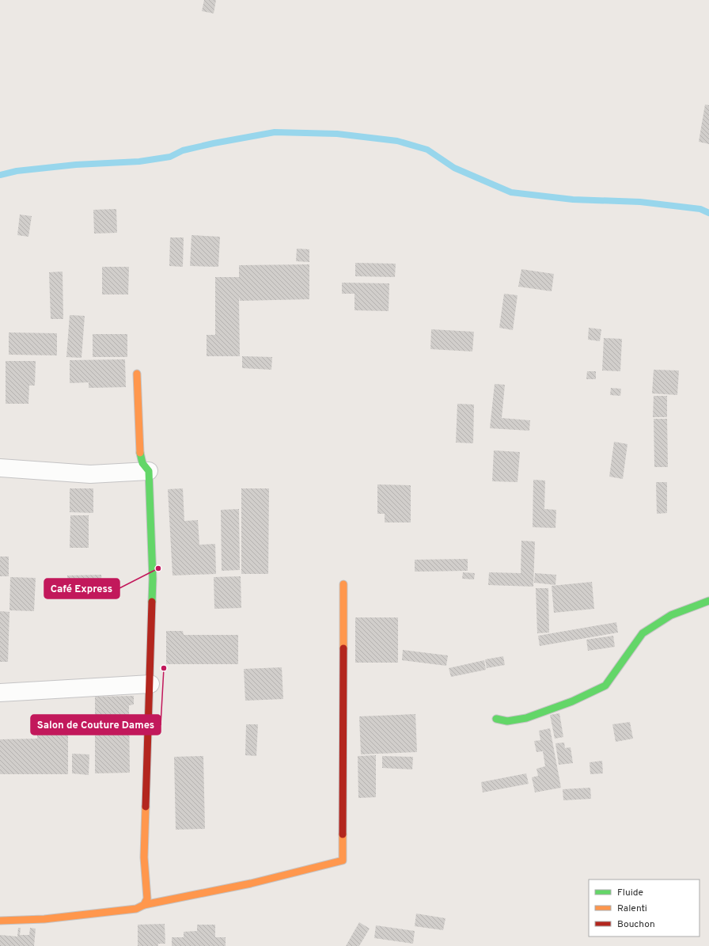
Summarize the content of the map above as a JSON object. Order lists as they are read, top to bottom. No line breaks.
{"places":["Café Express","Salon de Couture Dames"],"legend":["Fluide","Ralenti","Bouchon"]}
